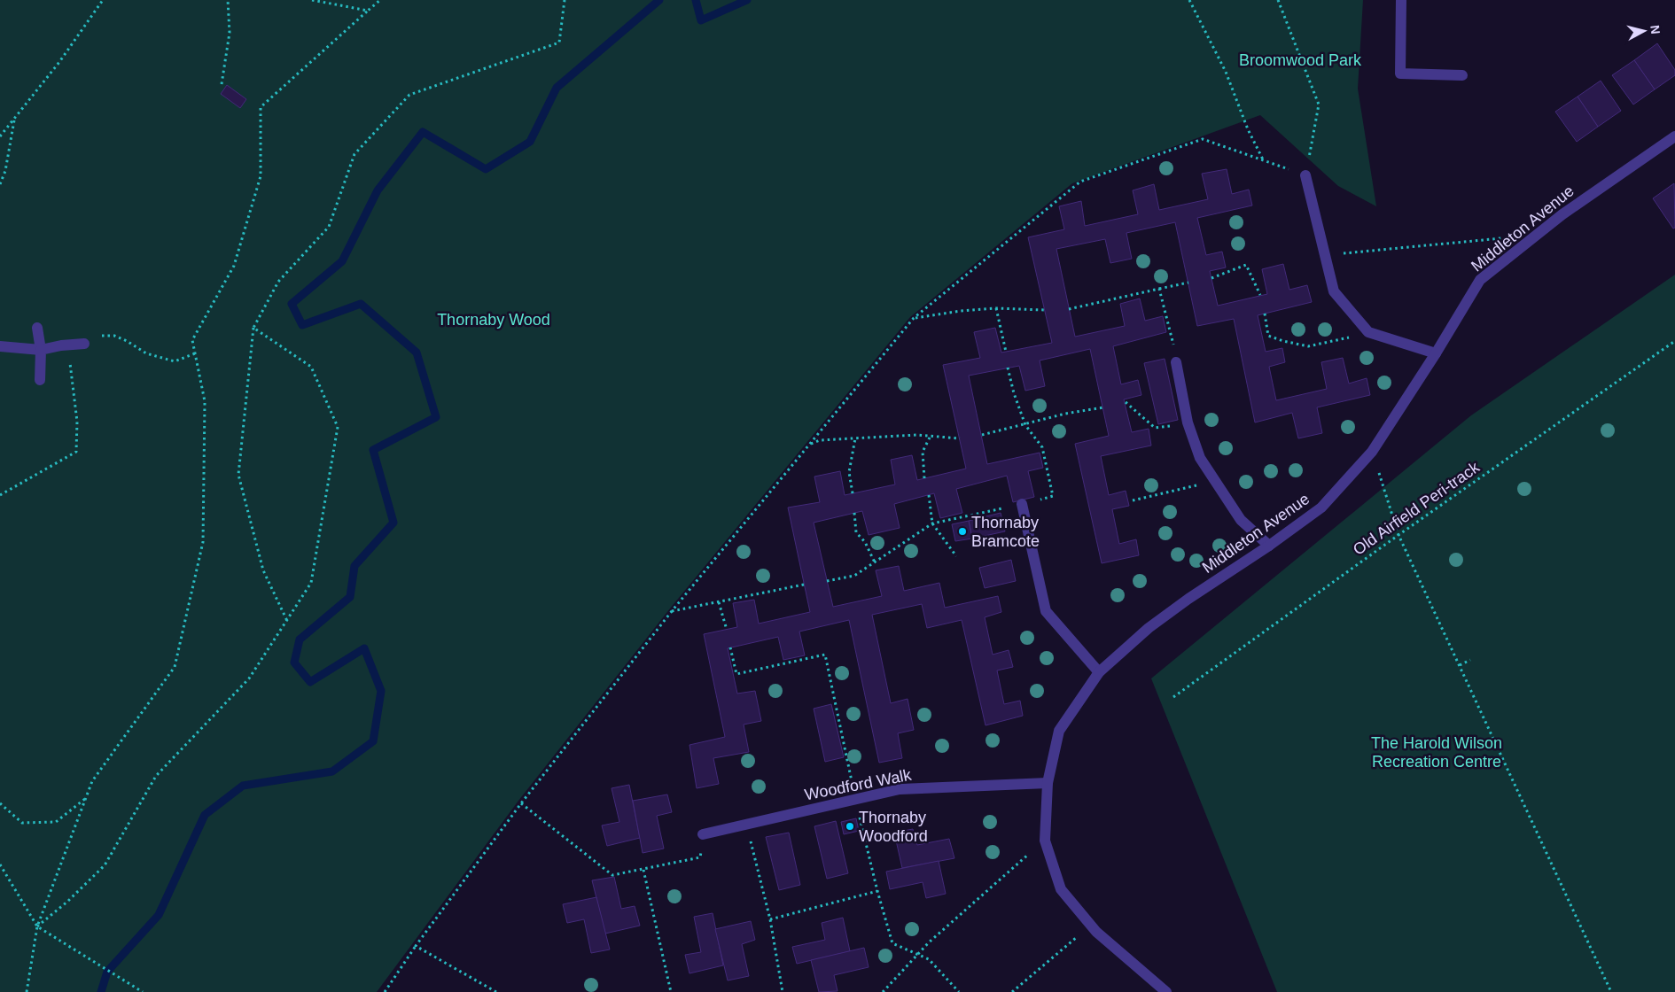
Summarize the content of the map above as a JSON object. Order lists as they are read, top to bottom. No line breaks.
{"streets":{"street":["Middleton Avenue","Woodford Walk"],"path":["Old Airfield Peri-track"]},"crossings":[["Middleton Avenue","Woodford Walk"]],"parks":["Broomwood Park","Thornaby Wood","The Harold Wilson Recreation Centre"],"places":["Thornaby Bramcote","Thornaby Woodford"],"north":"right"}
